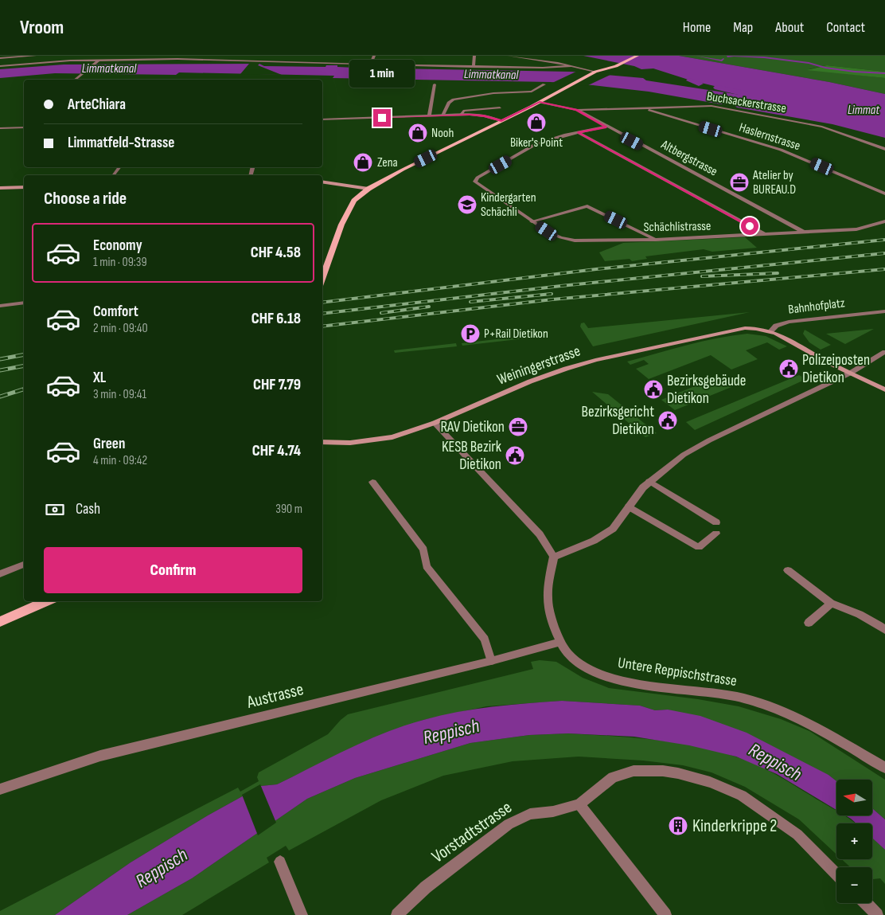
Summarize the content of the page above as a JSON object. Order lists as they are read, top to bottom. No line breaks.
{"streets":{"street":["Buchsackerstrasse","Haslernstrasse","Altbergstrasse","Schächlistrasse","Bahnhofplatz","Weiningerstrasse","Untere Reppischstrasse","Austrasse","Vorstadtstrasse"]},"crossings":[["Buchsackerstrasse","Haslernstrasse"],["Buchsackerstrasse","Altbergstrasse"],["Altbergstrasse","Schächlistrasse"],["Bahnhofplatz","Weiningerstrasse"],["Untere Reppischstrasse","Austrasse"]],"water":["Limmatkanal","Limmat","Reppisch"],"places":{"shop":["Biker's Point","Nooh","Zena"],"office":["Atelier by BUREAU.D","RAV Dietikon"],"school or university":["Kindergarten Schächli"],"parking":["P+Rail Dietikon"],"public building":["Polizeiposten Dietikon","Bezirksgebäude Dietikon","Bezirksgericht Dietikon","KESB Bezirk Dietikon"],"building":["Kinderkrippe 2"]},"north":"left","page":{"header":"Vroom","nav":["Home","Map","About","Contact"],"bubble":"1 min","banner":["ArteChiara","Limmatfeld-Strasse"],"heading":"Choose a ride","list":[{"name":"Economy","note":"1 min · 09:39","value":"CHF 4.58"},{"name":"Comfort","note":"2 min · 09:40","value":"CHF 6.18"},{"name":"XL","note":"3 min · 09:41","value":"CHF 7.79"},{"name":"Green","note":"4 min · 09:42","value":"CHF 4.74"}],"pay":["Cash","390 m"],"buttons":"Confirm","map_buttons":["+","−"]}}
